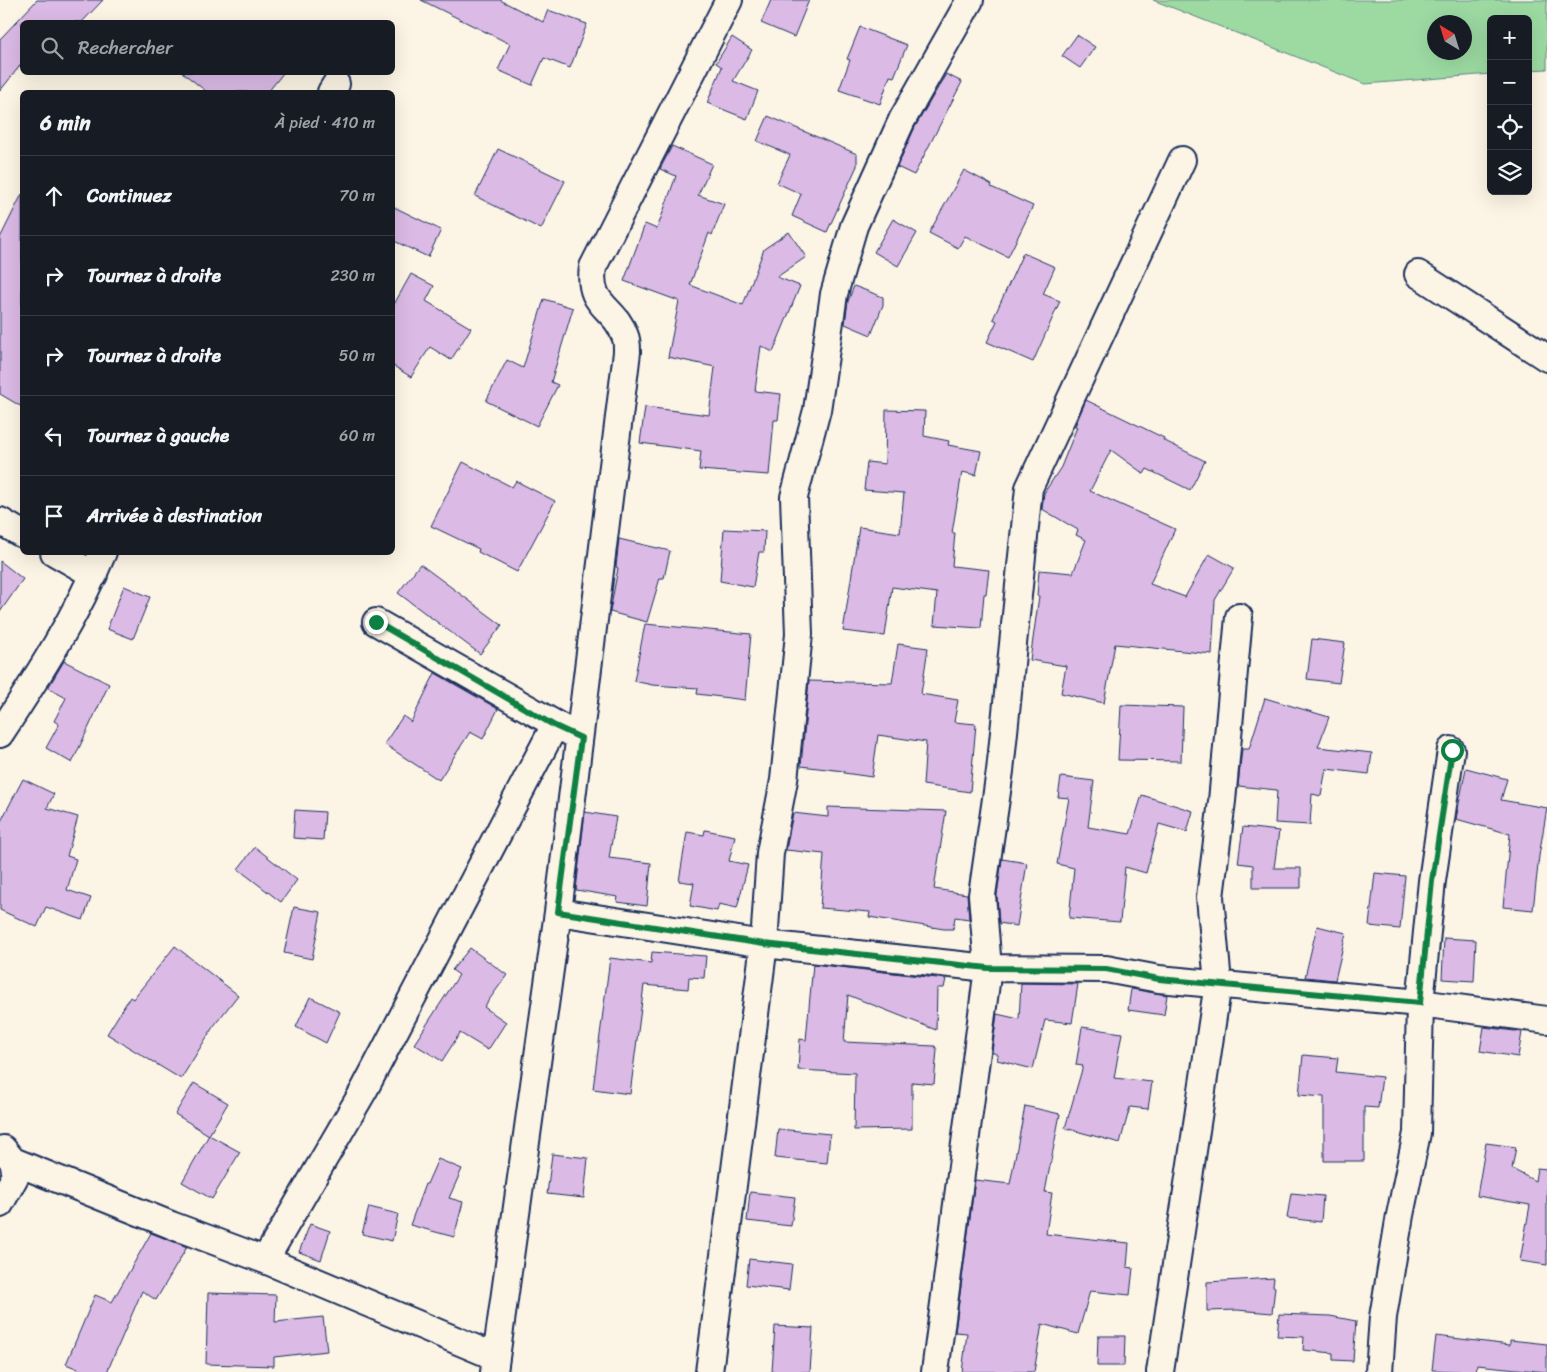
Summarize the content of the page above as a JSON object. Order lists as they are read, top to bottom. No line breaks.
{"north":"top left","page":{"map_buttons":["+","−"],"search":"Rechercher","heading":["6 min","À pied · 410 m"],"list":[["Continuez","70 m"],["Tournez à droite","230 m"],["Tournez à droite","50 m"],["Tournez à gauche","60 m"],"Arrivée à destination"]}}
